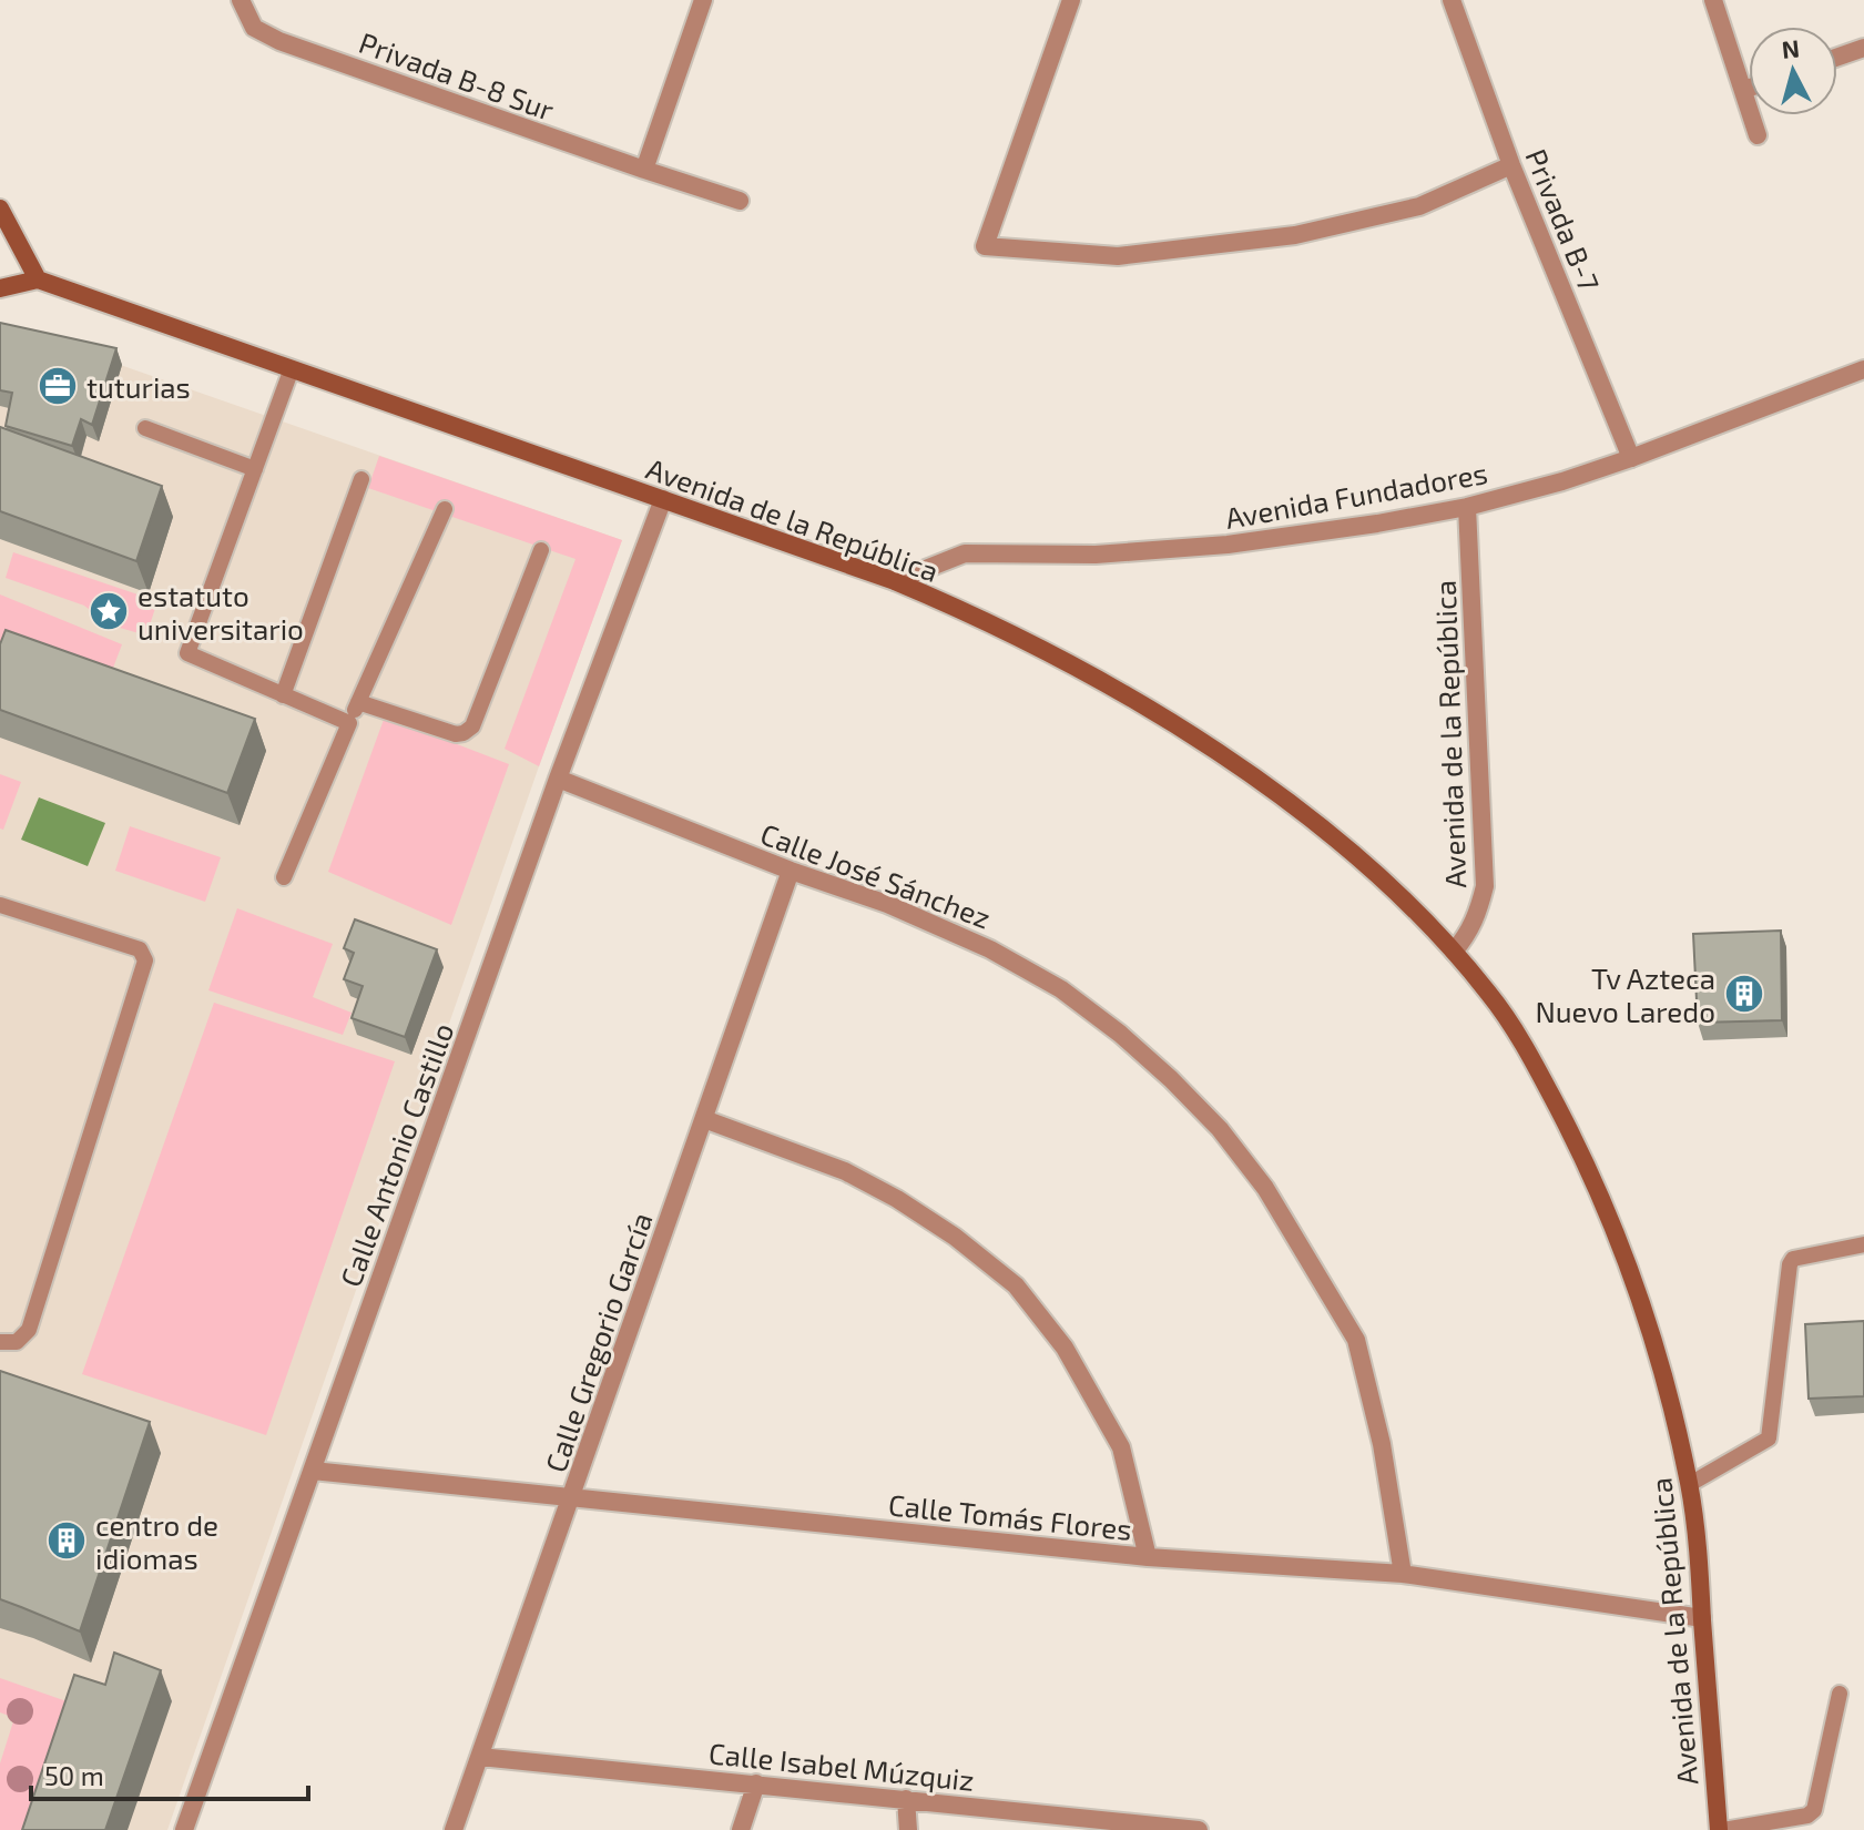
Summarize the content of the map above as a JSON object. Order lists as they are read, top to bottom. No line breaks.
{"streets":{"main road":["Avenida de la República"],"street":["Privada B-8 Sur","Privada B-7","Avenida Fundadores","Calle José Sánchez","Calle Antonio Castillo","Calle Gregorio García","Calle Tomás Flores","Calle Isabel Múzquiz"]},"crossings":[["Privada B-7","Avenida Fundadores"],["Avenida Fundadores","Avenida de la República"],["Avenida de la República","Calle Antonio Castillo"],["Avenida de la República","Calle Tomás Flores"],["Calle José Sánchez","Calle Antonio Castillo"],["Calle José Sánchez","Calle Gregorio García"],["Calle José Sánchez","Calle Tomás Flores"],["Calle Antonio Castillo","Calle Tomás Flores"],["Calle Gregorio García","Calle Tomás Flores"],["Calle Gregorio García","Calle Isabel Múzquiz"]],"places":{"office":["tuturias"],"place":["estatuto universitario"],"building":["Tv Azteca Nuevo Laredo","centro de idiomas"]},"scale_bar":"50 m","north":"top"}
